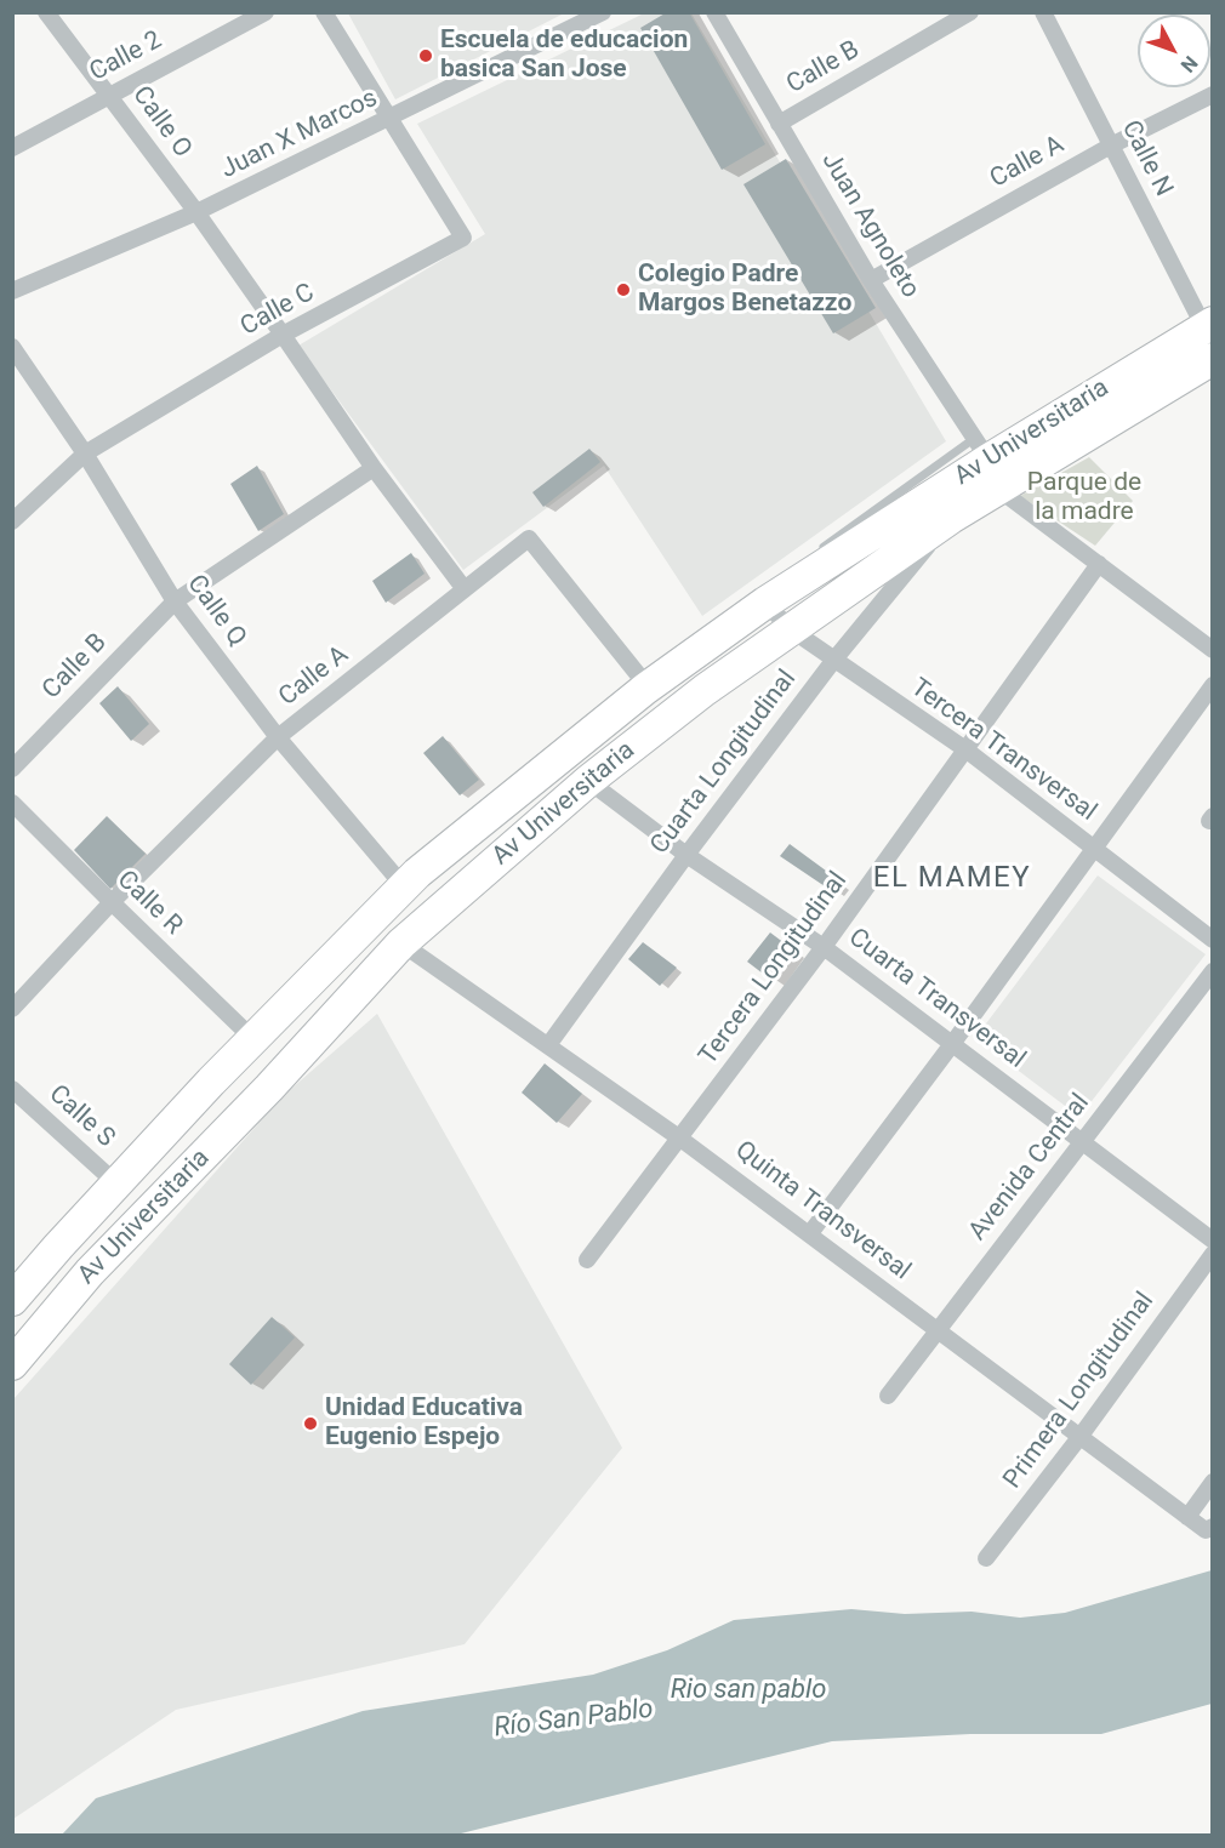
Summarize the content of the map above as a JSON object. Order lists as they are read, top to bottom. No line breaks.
{"streets":{"highway":["Av Universitaria"],"street":["Calle 2","Calle B","Calle O","Juan X Marcos","Calle N","Calle A","Juan Agnoleto","Calle C","Calle Q","Tercera Transversal","Cuarta Longitudinal","Calle R","Tercera Longitudinal","Cuarta Transversal","Calle S","Avenida Central","Quinta Transversal","Primera Longitudinal"]},"crossings":[["Calle 2","Calle O"],["Calle B","Calle O"],["Calle B","Juan Agnoleto"],["Calle B","Calle Q"],["Calle O","Juan X Marcos"],["Calle O","Calle A"],["Calle O","Calle C"],["Juan X Marcos","Calle C"],["Calle N","Calle A"],["Calle N","Av Universitaria"],["Calle A","Juan Agnoleto"],["Calle A","Av Universitaria"],["Calle A","Calle Q"],["Calle A","Calle R"],["Juan Agnoleto","Av Universitaria"],["Calle C","Calle Q"],["Av Universitaria","Calle Q"],["Av Universitaria","Tercera Transversal"],["Av Universitaria","Cuarta Longitudinal"],["Av Universitaria","Calle R"],["Av Universitaria","Cuarta Transversal"],["Av Universitaria","Calle S"],["Av Universitaria","Quinta Transversal"],["Tercera Transversal","Cuarta Longitudinal"],["Tercera Transversal","Tercera Longitudinal"],["Cuarta Longitudinal","Cuarta Transversal"],["Cuarta Longitudinal","Quinta Transversal"],["Tercera Longitudinal","Cuarta Transversal"],["Tercera Longitudinal","Quinta Transversal"],["Cuarta Transversal","Avenida Central"],["Avenida Central","Quinta Transversal"],["Quinta Transversal","Primera Longitudinal"]],"districts":["EL MAMEY"],"water":["Rio san pablo","Río San Pablo"],"parks":["Parque de la madre"],"places":["Escuela de educacion basica San Jose","Colegio Padre Margos Benetazzo","Unidad Educativa Eugenio Espejo"],"north":"bottom right"}
